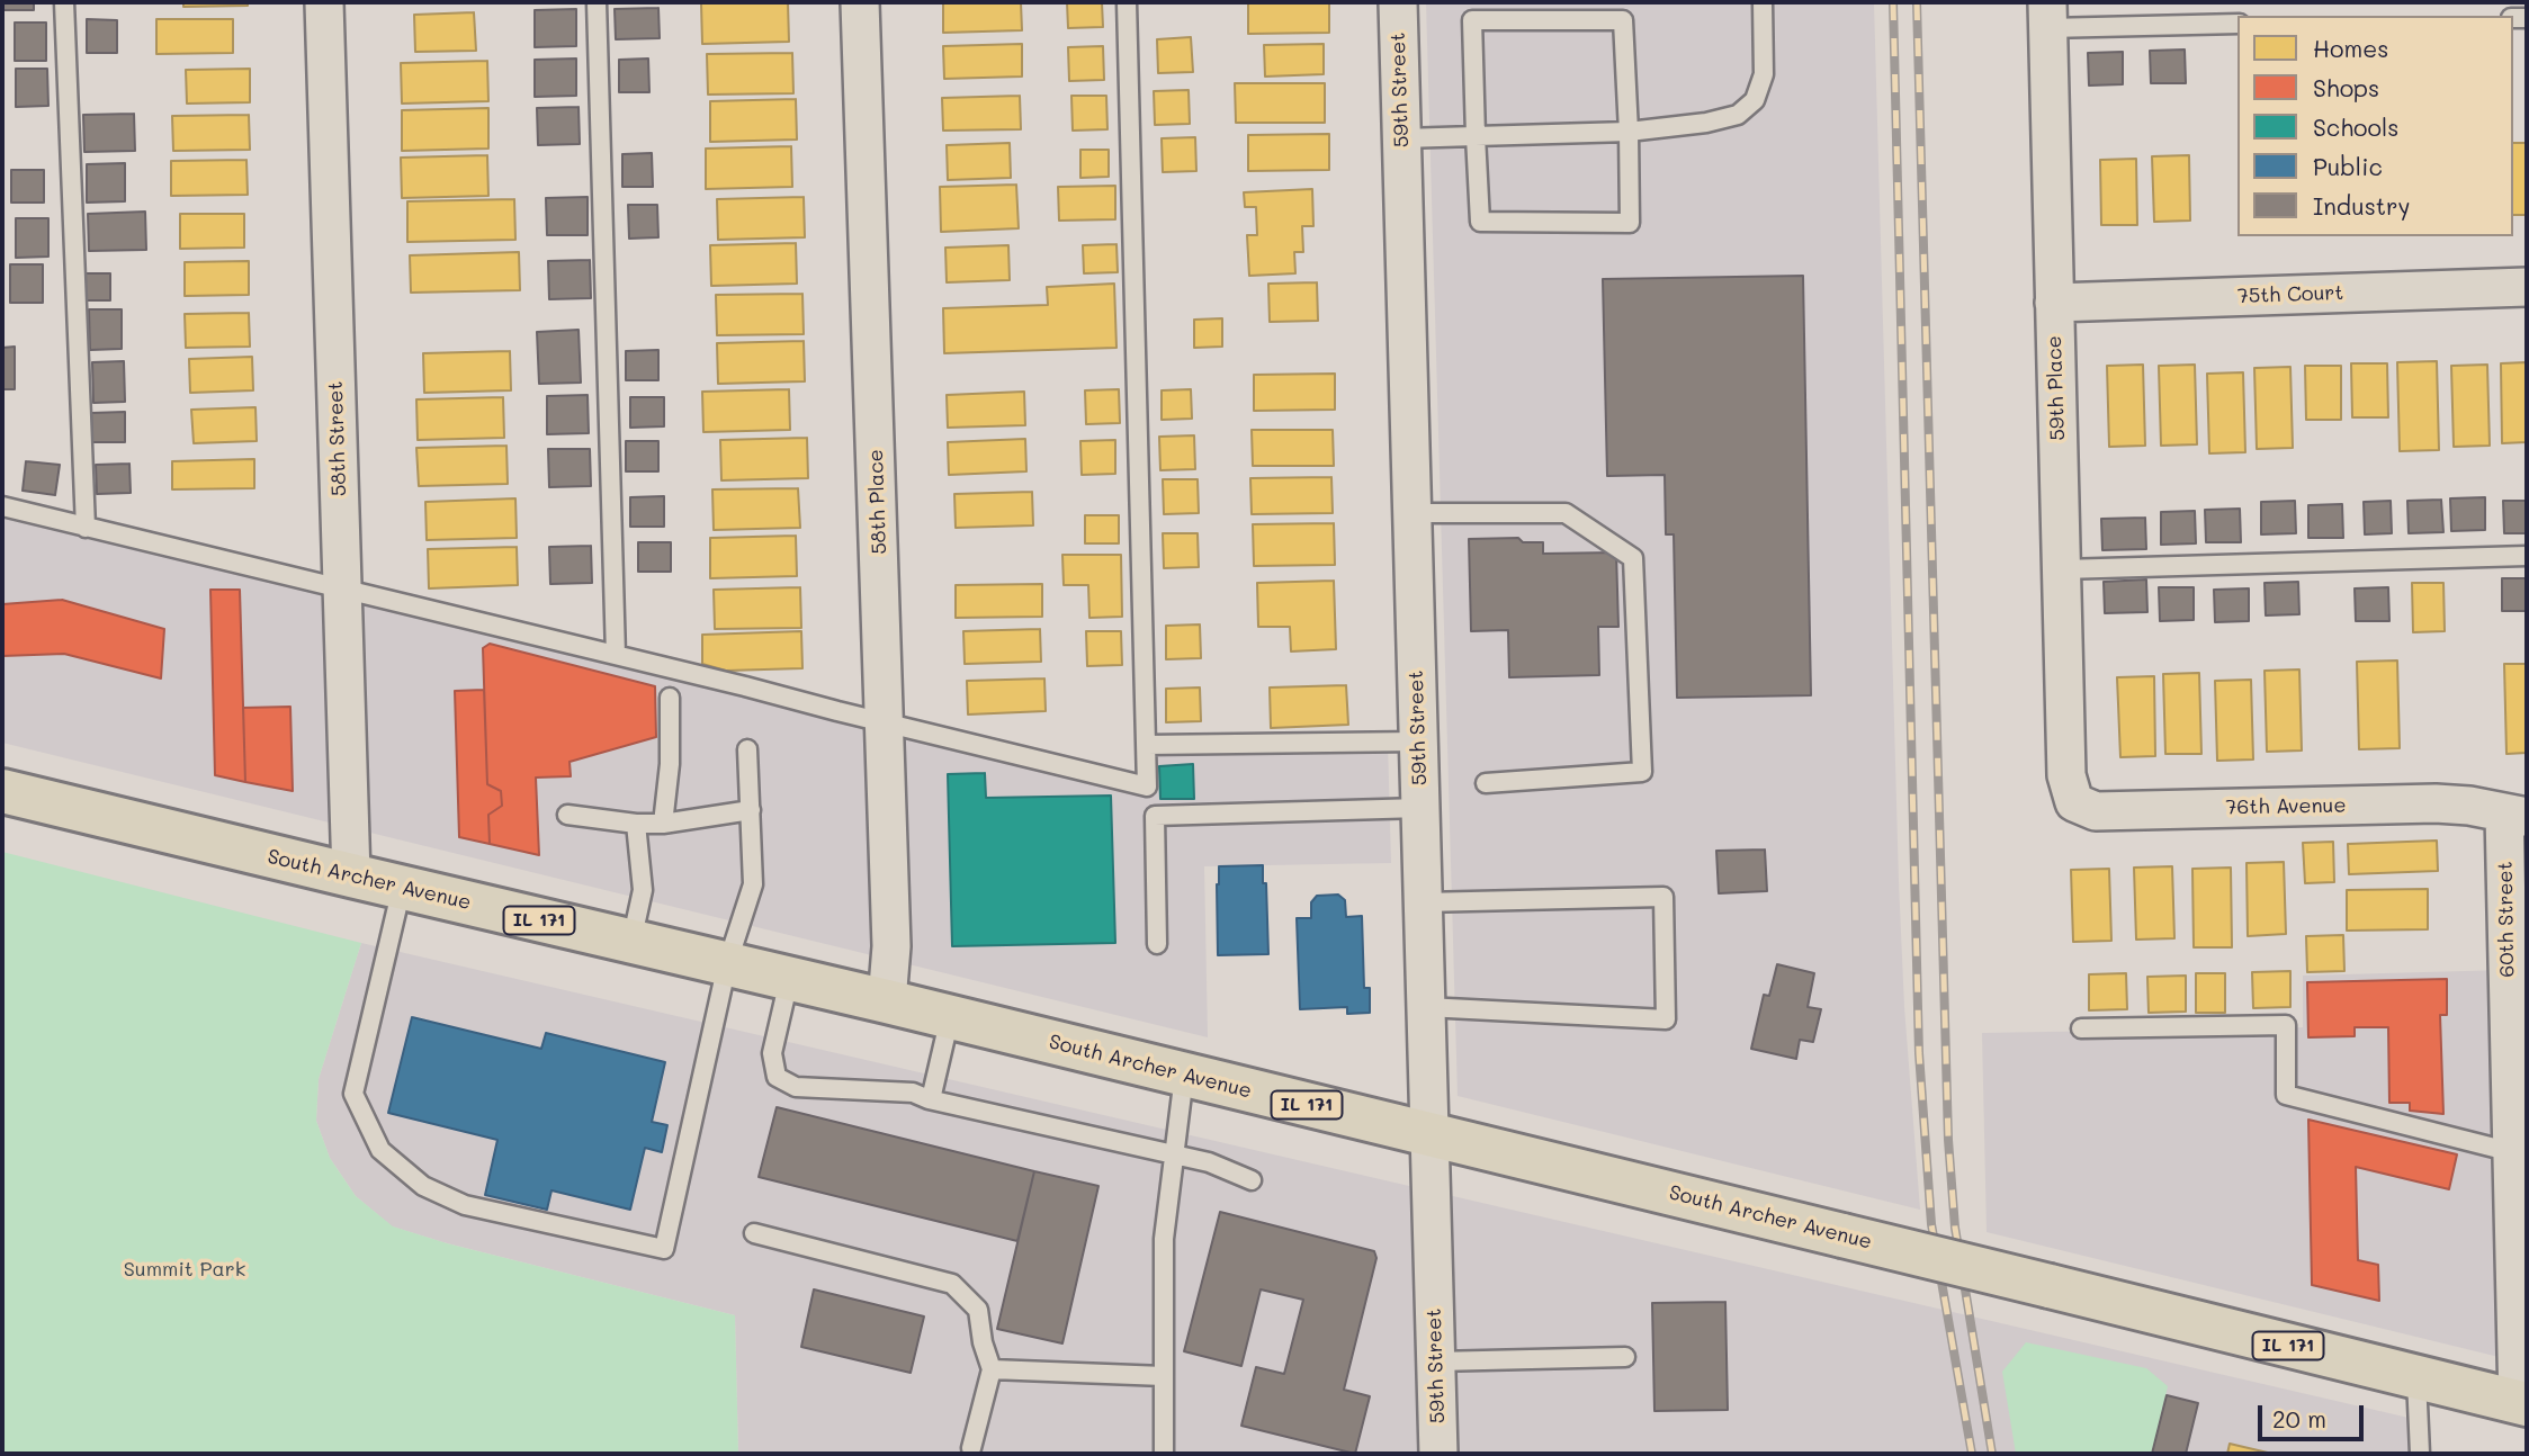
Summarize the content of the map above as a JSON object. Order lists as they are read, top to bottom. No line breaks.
{"streets":{"main road":["South Archer Avenue","IL 171"],"street":["59th Street","75th Court","59th Place","58th Street","58th Place","76th Avenue","60th Street"]},"crossings":[["59th Street","South Archer Avenue"],["75th Court","59th Place"],["59th Place","76th Avenue"],["58th Street","South Archer Avenue"],["58th Place","South Archer Avenue"],["76th Avenue","60th Street"],["South Archer Avenue","60th Street"]],"parks":["Summit Park"],"legend":["Homes","Shops","Schools","Public","Industry"],"scale_bar":"20 m"}
